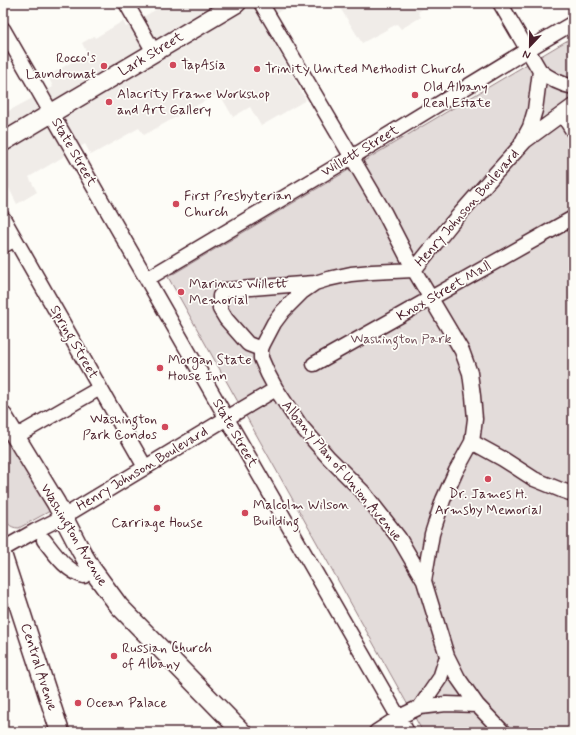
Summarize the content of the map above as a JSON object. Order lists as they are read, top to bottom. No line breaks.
{"streets":{"main road":["Lark Street","Washington Avenue","Central Avenue"],"street":["Willett Street","State Street","Henry Johnson Boulevard","Knox Street Mall","Spring Street","Albany Plan of Union Avenue"]},"crossings":[["Lark Street","State Street"],["Willett Street","State Street"],["State Street","Henry Johnson Boulevard"],["Henry Johnson Boulevard","Spring Street"],["Henry Johnson Boulevard","Albany Plan of Union Avenue"],["Henry Johnson Boulevard","Washington Avenue"]],"parks":["Washington Park"],"places":["TapAsia","Rocco's Laundromat","Trinity United Methodist Church","Old Albany Real Estate","Alacrity Frame Workshop and Art Gallery","First Presbyterian Church","Marinus Willett Memorial","Morgan State House Inn","Washington Park Condos","Dr. James H. Armsby Memorial","Carriage House","Malcolm Wilson Building","Russian Church of Albany","Ocean Palace"],"north":"bottom"}
